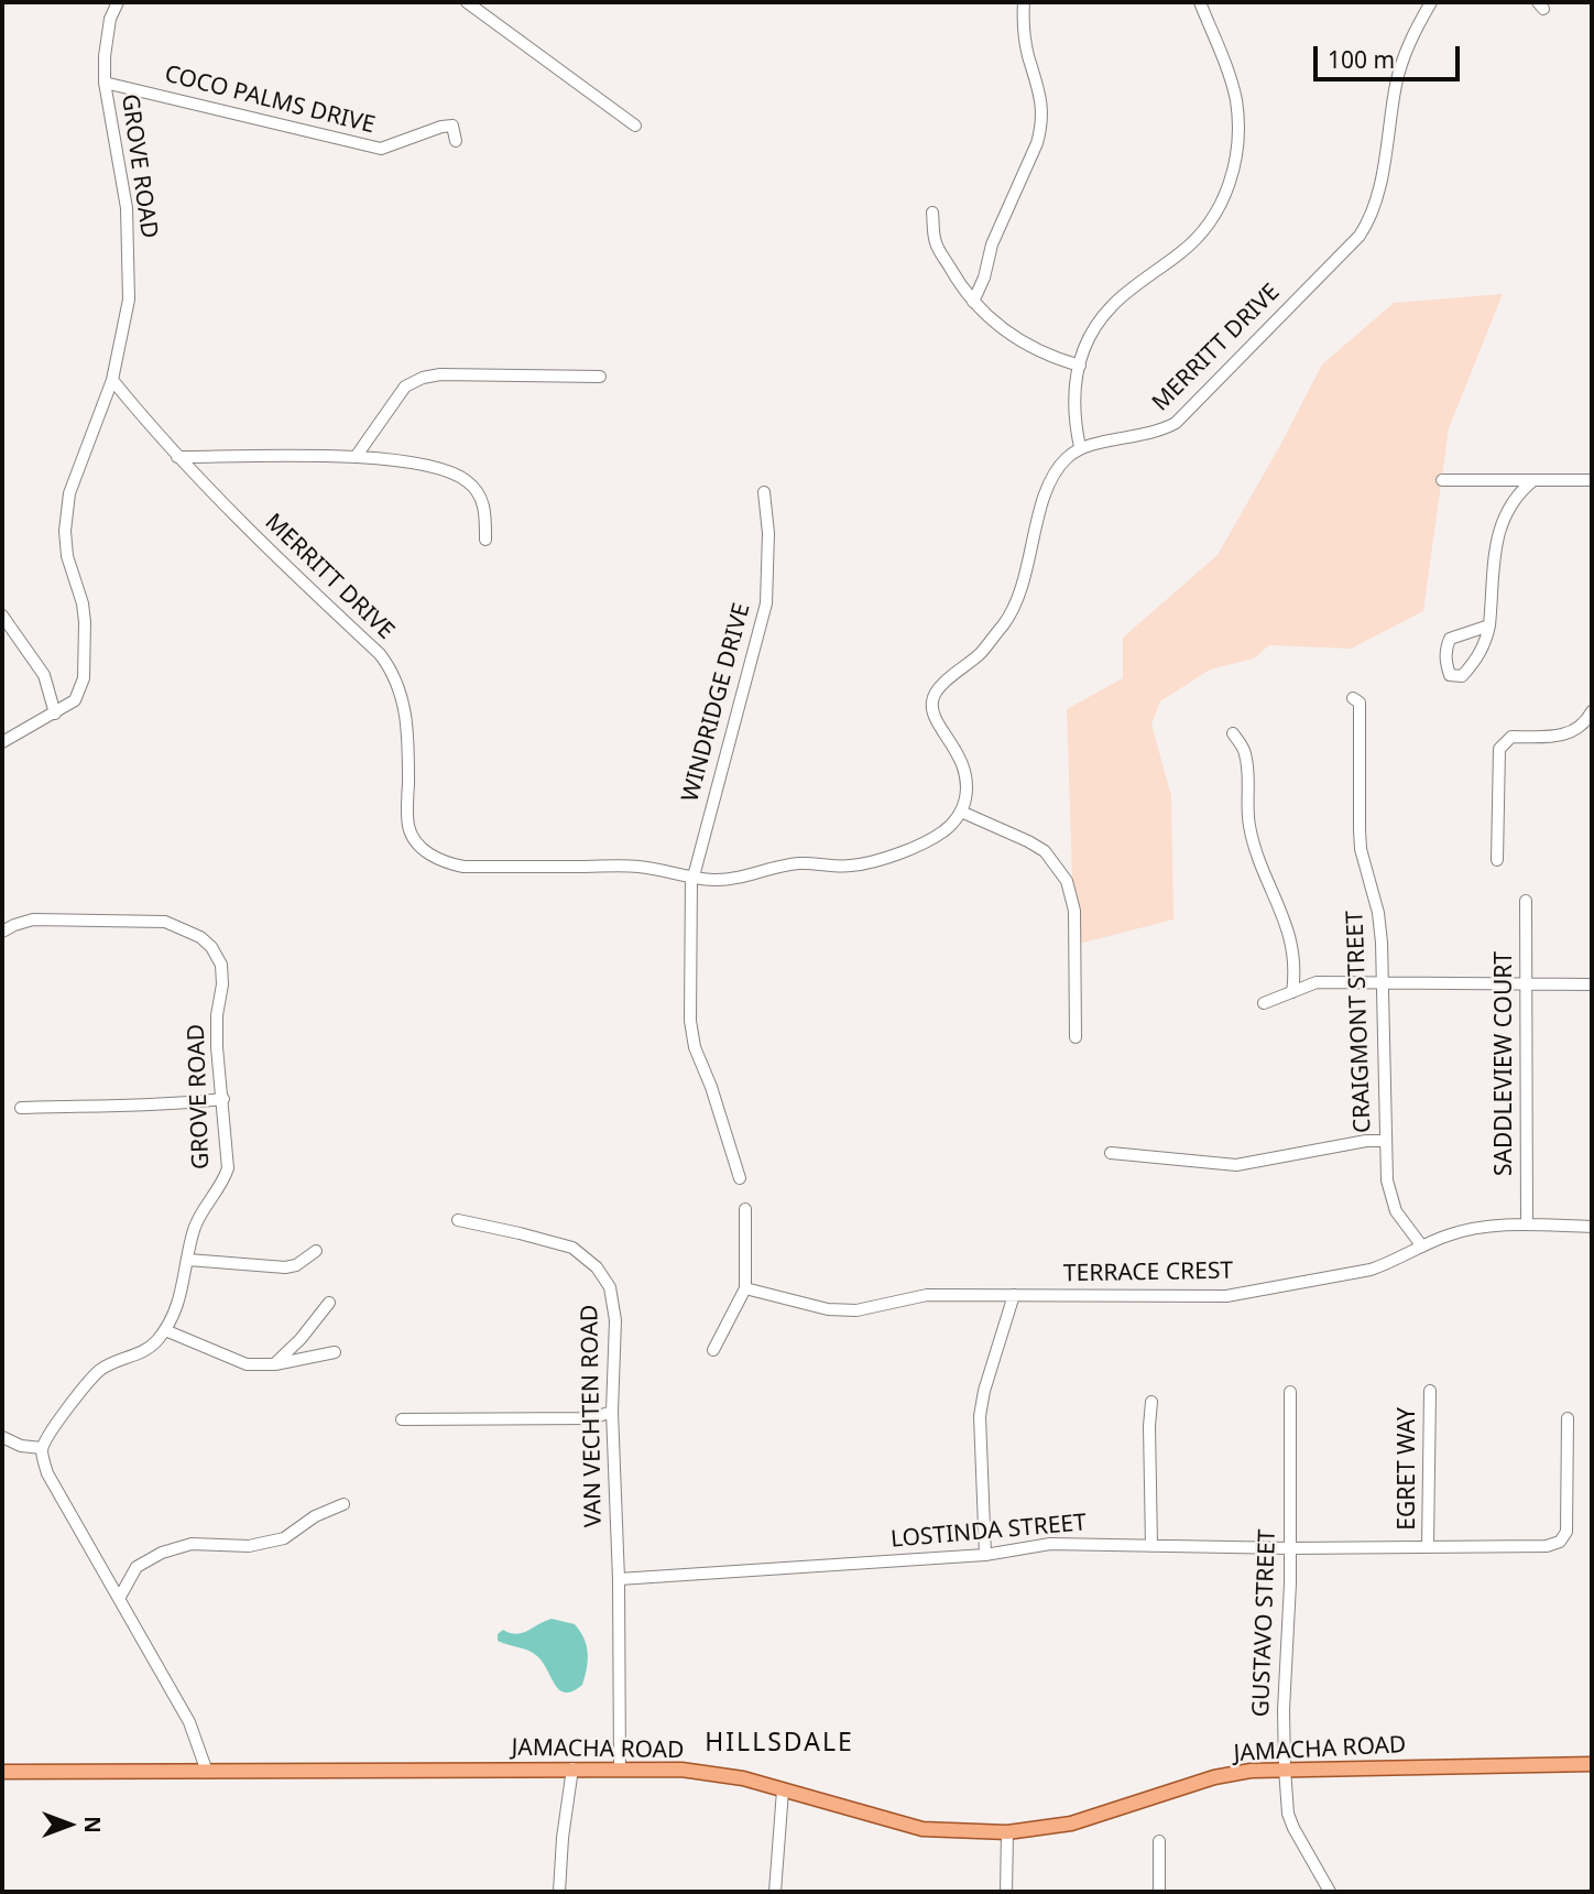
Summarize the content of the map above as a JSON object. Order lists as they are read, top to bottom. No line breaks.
{"streets":{"main road":["JAMACHA ROAD"],"street":["COCO PALMS DRIVE","GROVE ROAD","MERRITT DRIVE","WINDRIDGE DRIVE","CRAIGMONT STREET","SADDLEVIEW COURT","TERRACE CREST","VAN VECHTEN ROAD","EGRET WAY","LOSTINDA STREET","GUSTAVO STREET"]},"crossings":[["COCO PALMS DRIVE","GROVE ROAD"],["GROVE ROAD","MERRITT DRIVE"],["MERRITT DRIVE","WINDRIDGE DRIVE"],["CRAIGMONT STREET","TERRACE CREST"],["SADDLEVIEW COURT","TERRACE CREST"],["VAN VECHTEN ROAD","LOSTINDA STREET"],["VAN VECHTEN ROAD","JAMACHA ROAD"],["EGRET WAY","LOSTINDA STREET"],["LOSTINDA STREET","GUSTAVO STREET"],["GUSTAVO STREET","JAMACHA ROAD"]],"districts":["HILLSDALE"],"scale_bar":"100 m","north":"right"}
